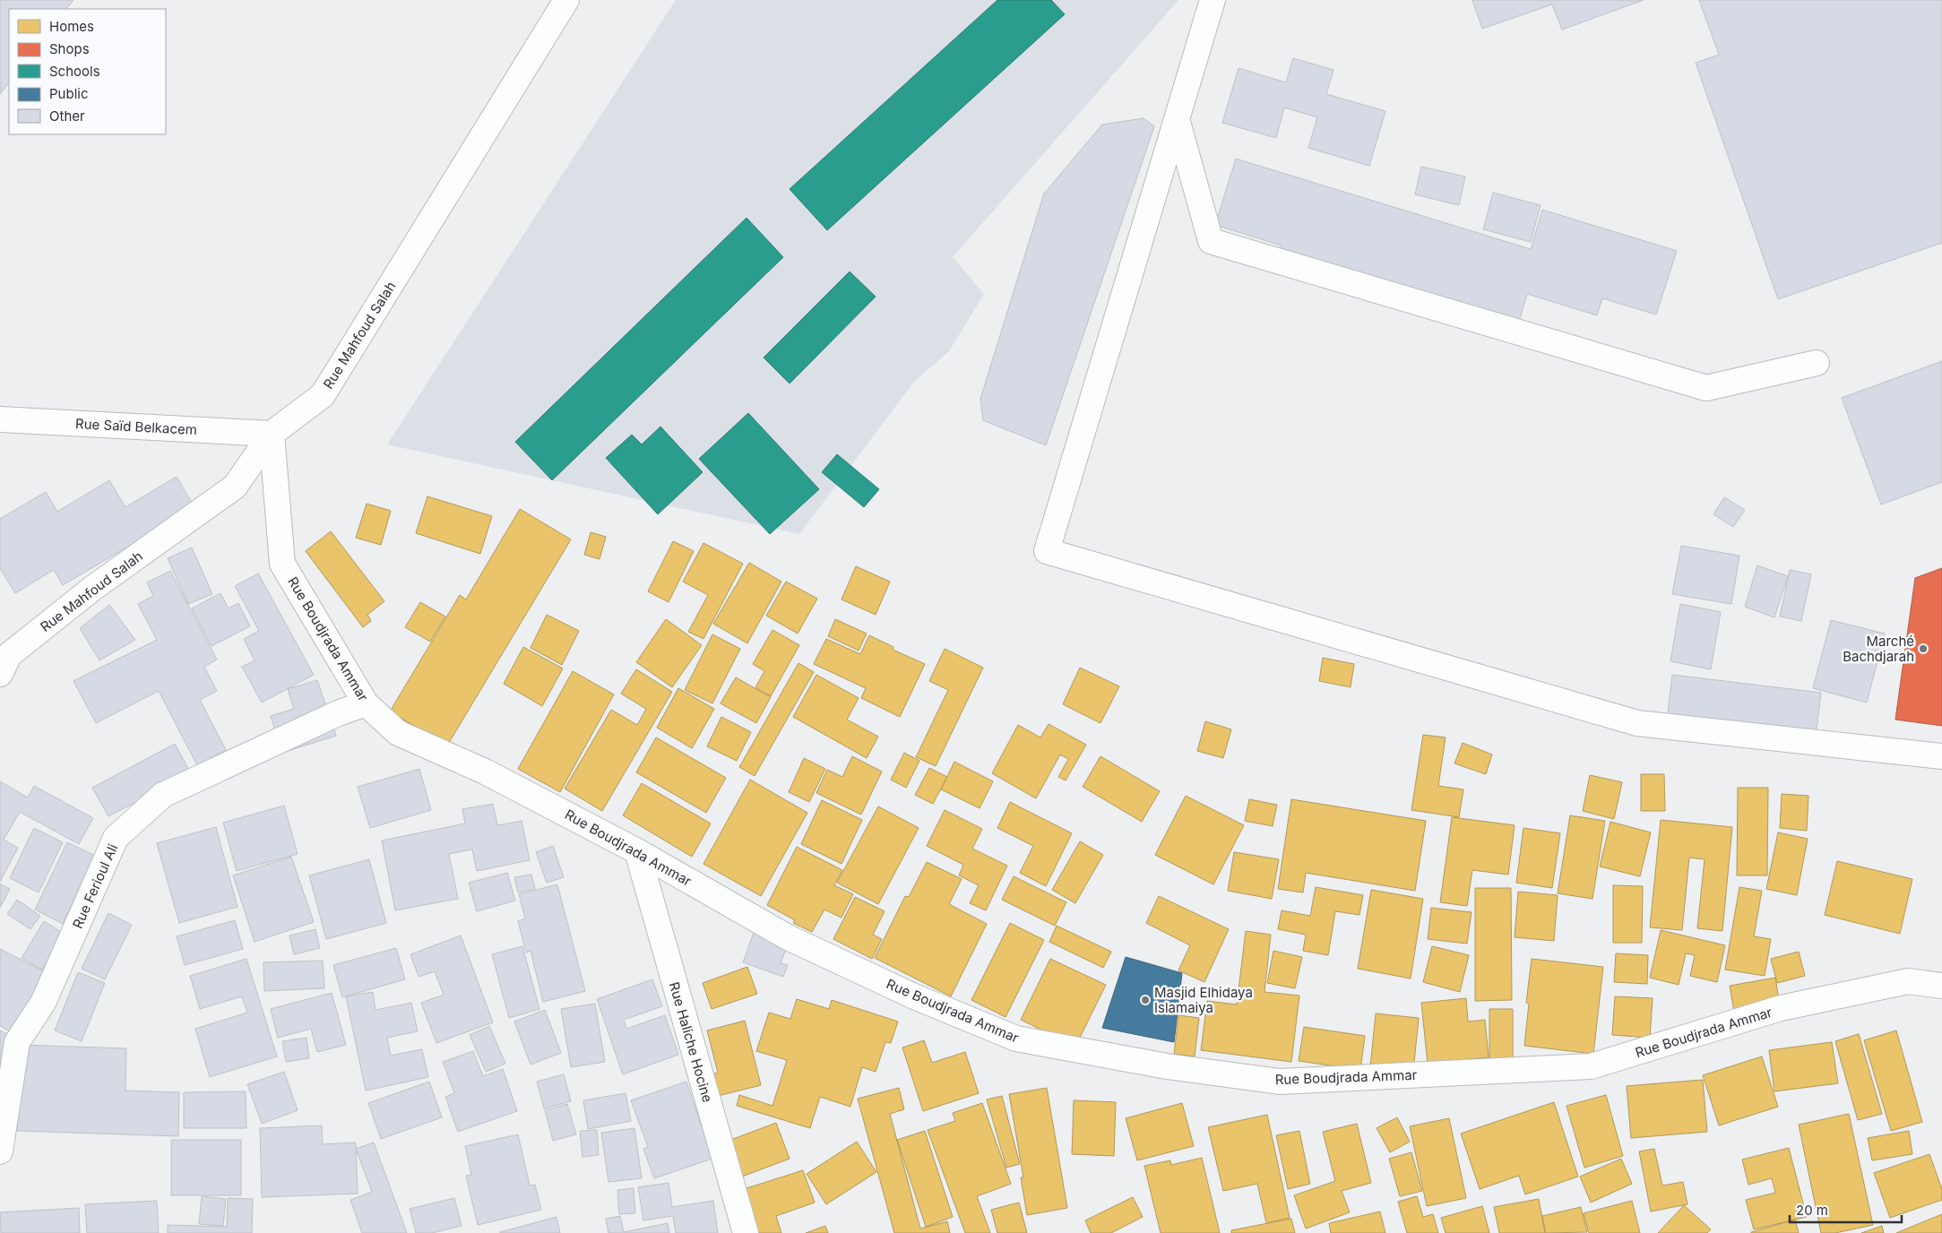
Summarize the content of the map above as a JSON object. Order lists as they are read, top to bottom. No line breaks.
{"streets":{"street":["Rue Mahfoud Salah","Rue Saïd Belkacem","Rue Boudjrada Ammar","Rue Ferioul Ali","Rue Haliche Hocine"]},"crossings":[["Rue Mahfoud Salah","Rue Saïd Belkacem"],["Rue Mahfoud Salah","Rue Boudjrada Ammar"],["Rue Saïd Belkacem","Rue Boudjrada Ammar"],["Rue Boudjrada Ammar","Rue Ferioul Ali"],["Rue Boudjrada Ammar","Rue Haliche Hocine"]],"places":["Marché Bachdjarah","Masjid Elhidaya Islamaiya"],"legend":["Homes","Shops","Schools","Public","Other"],"scale_bar":"20 m"}
